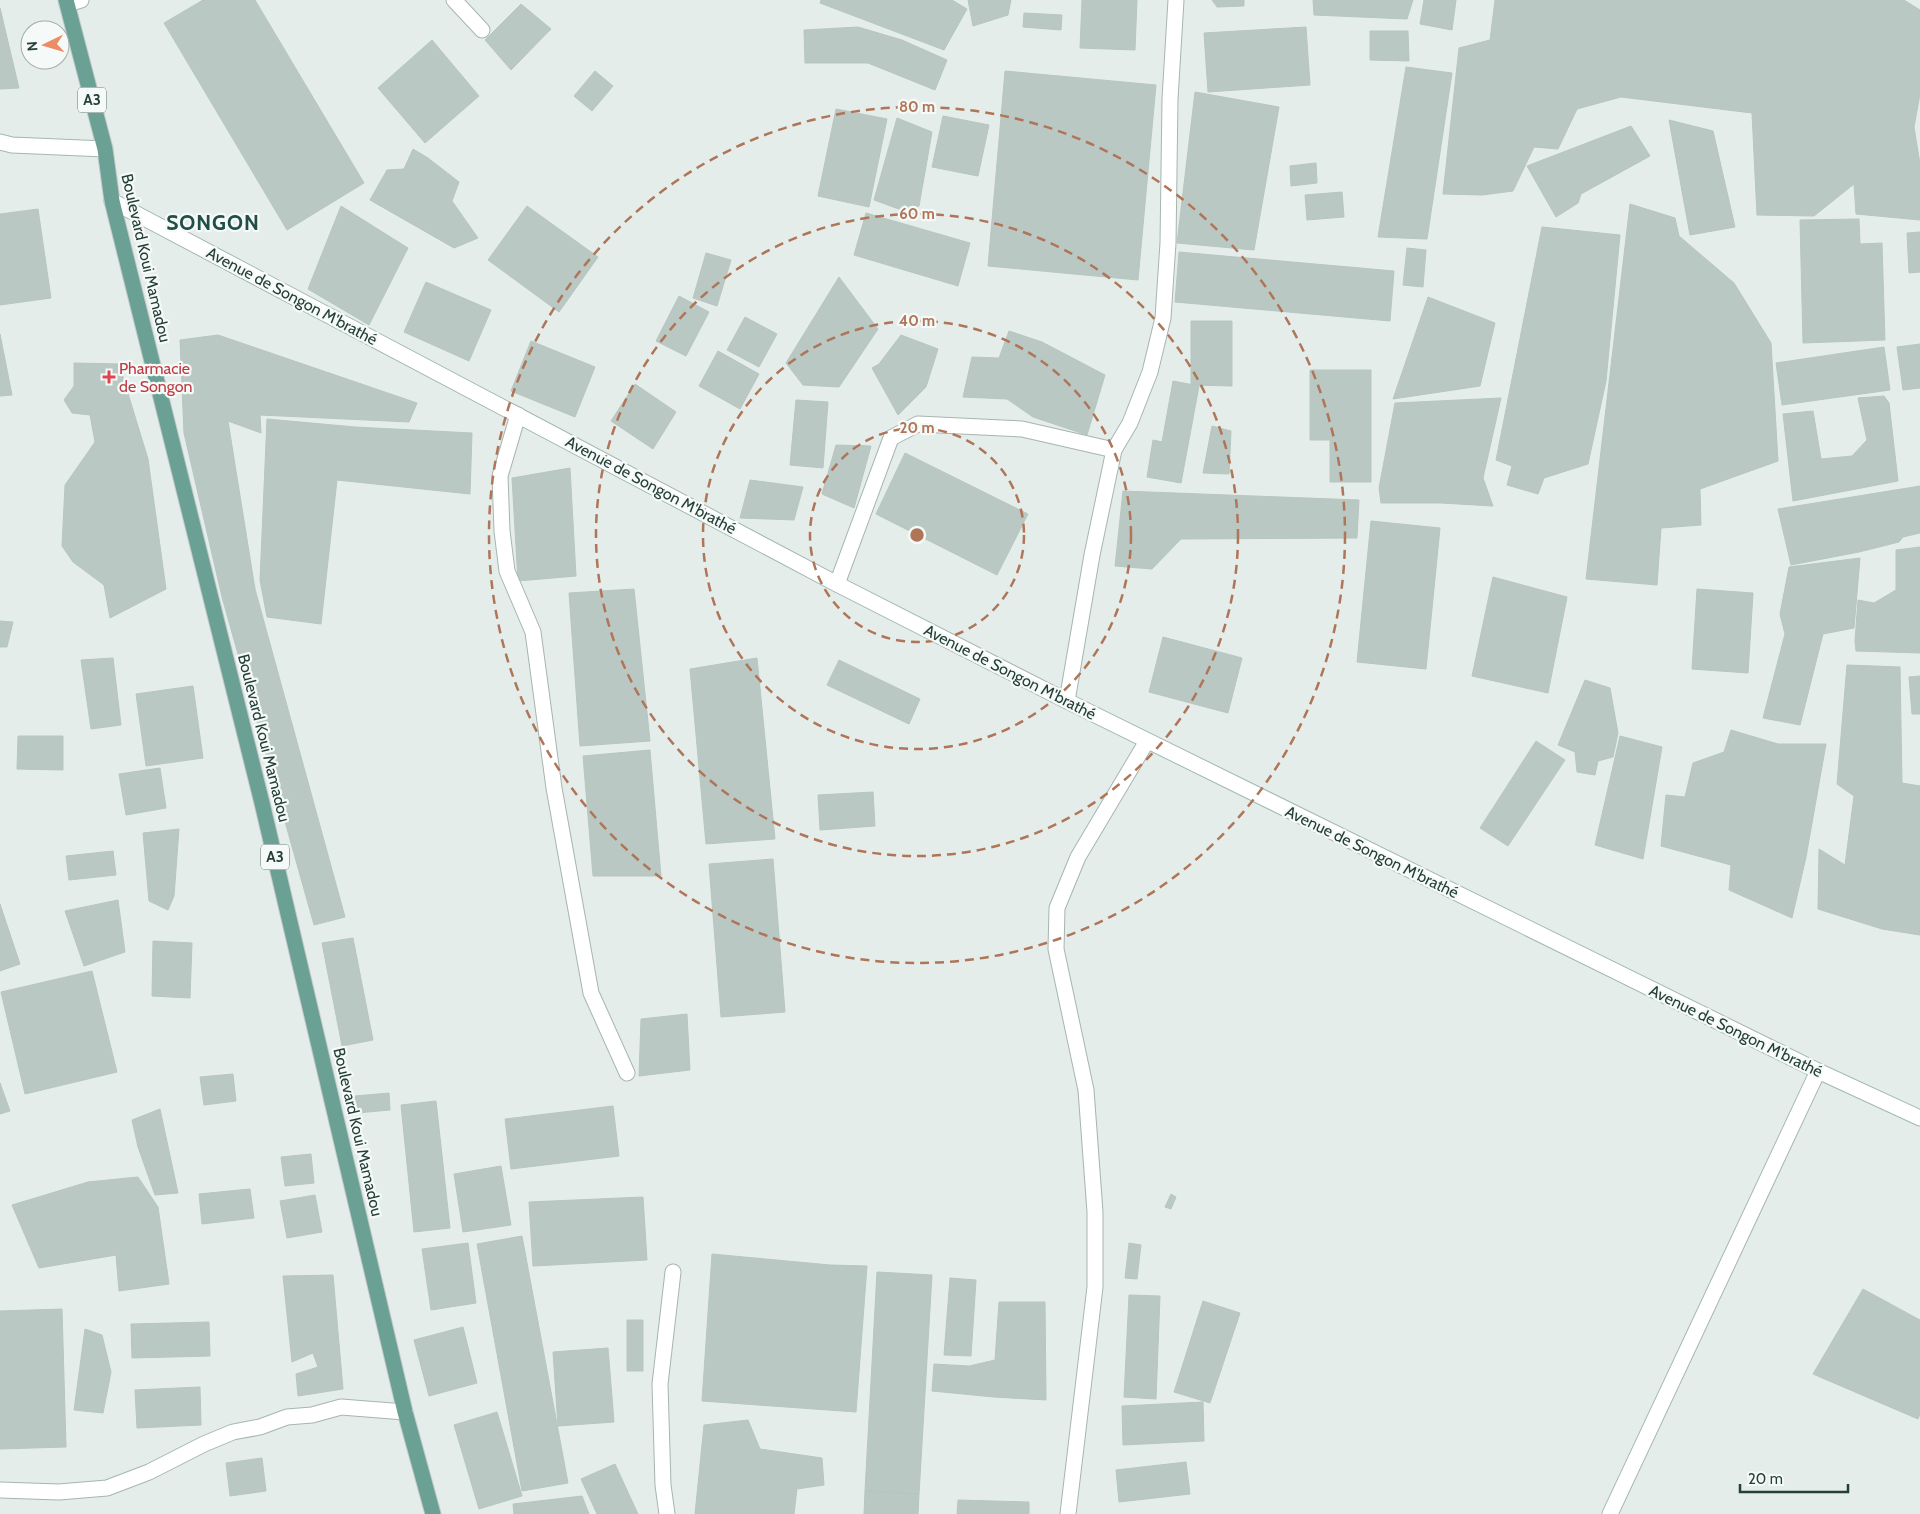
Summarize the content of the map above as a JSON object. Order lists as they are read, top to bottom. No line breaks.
{"streets":{"main road":["A3","Boulevard Koui Mamadou"],"street":["Avenue de Songon M'brathé"]},"crossings":[["Boulevard Koui Mamadou","Avenue de Songon M'brathé"]],"districts":["SONGON"],"places":{"health":["Pharmacie de Songon"]},"scale_bar":"20 m","north":"left","rings":["80 m","60 m","40 m","20 m"]}
